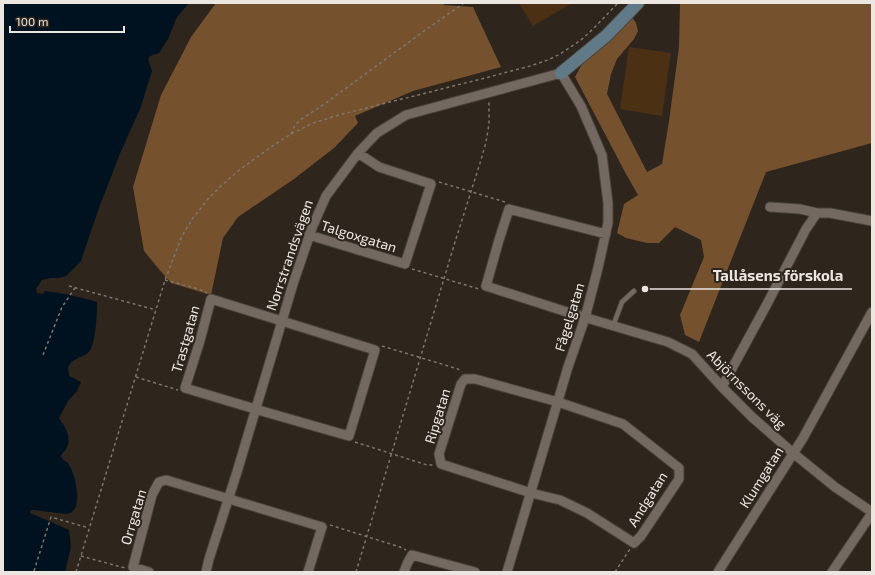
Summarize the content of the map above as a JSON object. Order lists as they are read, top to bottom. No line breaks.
{"streets":{"street":["Talgoxgatan","Norrstrandsvägen","Fågelgatan","Trastgatan","Abjörnssons väg","Ripgatan","Klumgatan","Andgatan","Orrgatan"]},"crossings":[["Talgoxgatan","Norrstrandsvägen"],["Norrstrandsvägen","Fågelgatan"],["Norrstrandsvägen","Trastgatan"],["Norrstrandsvägen","Orrgatan"],["Fågelgatan","Abjörnssons väg"],["Fågelgatan","Ripgatan"],["Fågelgatan","Andgatan"],["Abjörnssons väg","Klumgatan"],["Ripgatan","Andgatan"]],"places":["Tallåsens förskola"],"scale_bar":"100 m"}
